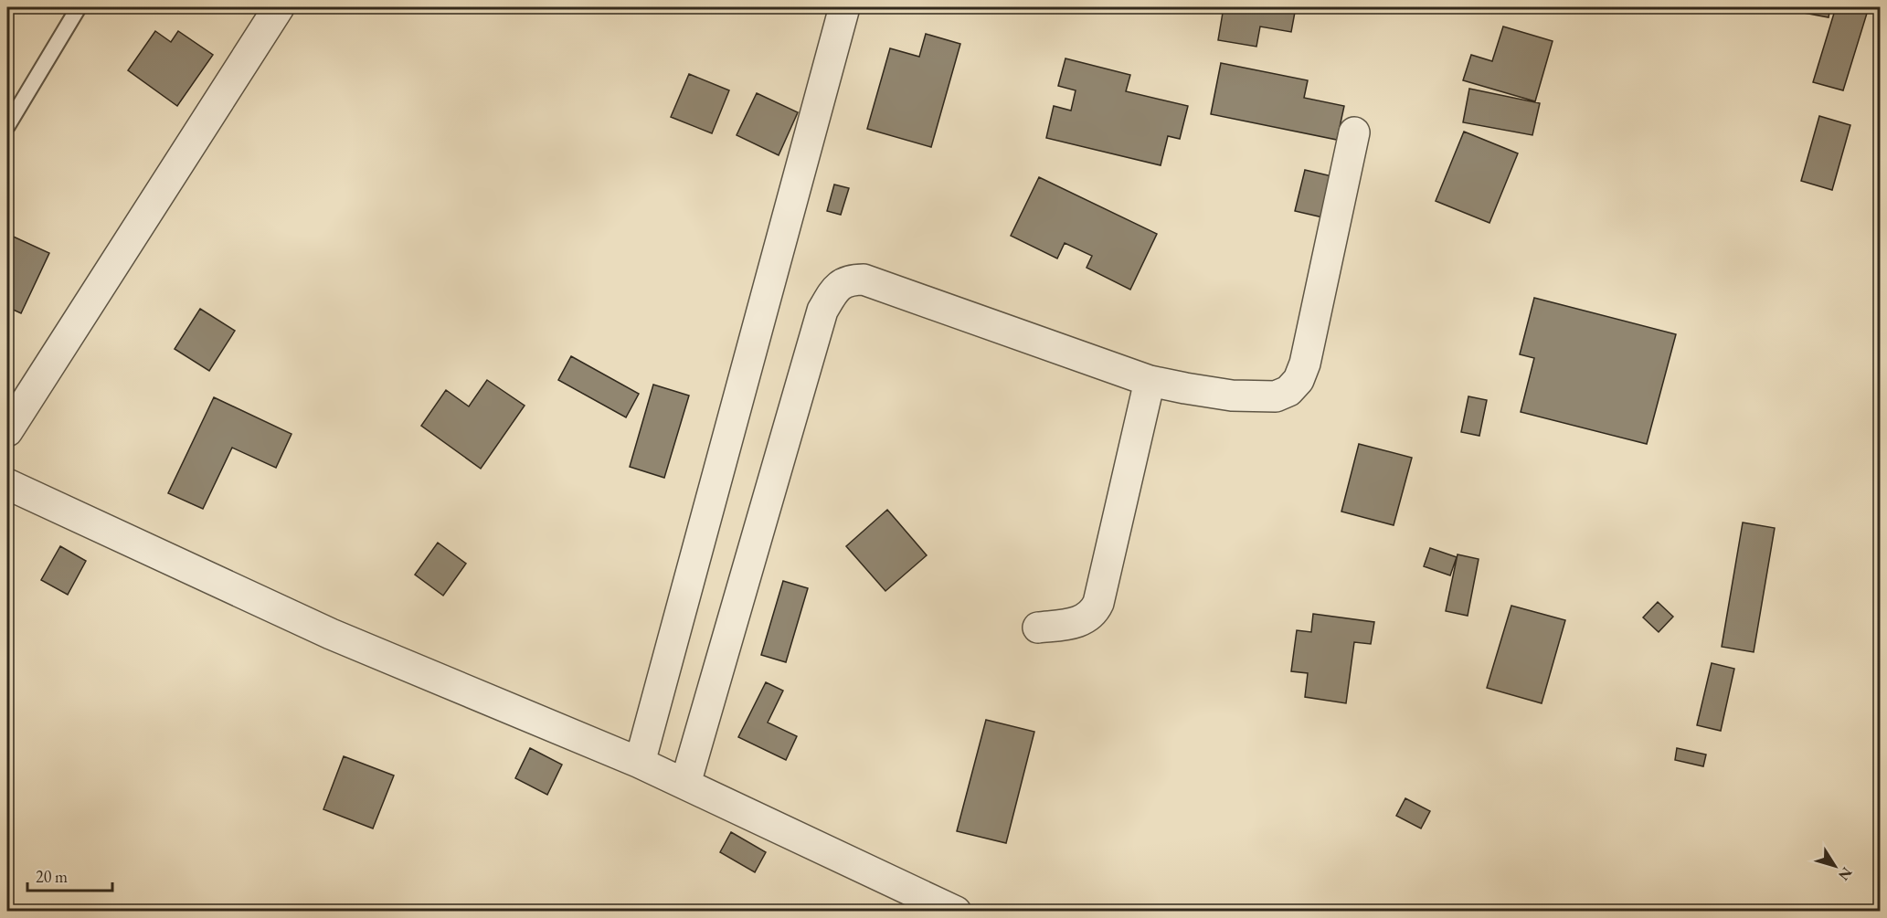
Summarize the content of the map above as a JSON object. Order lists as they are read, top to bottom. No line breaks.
{"scale_bar":"20 m","north":"bottom right"}
